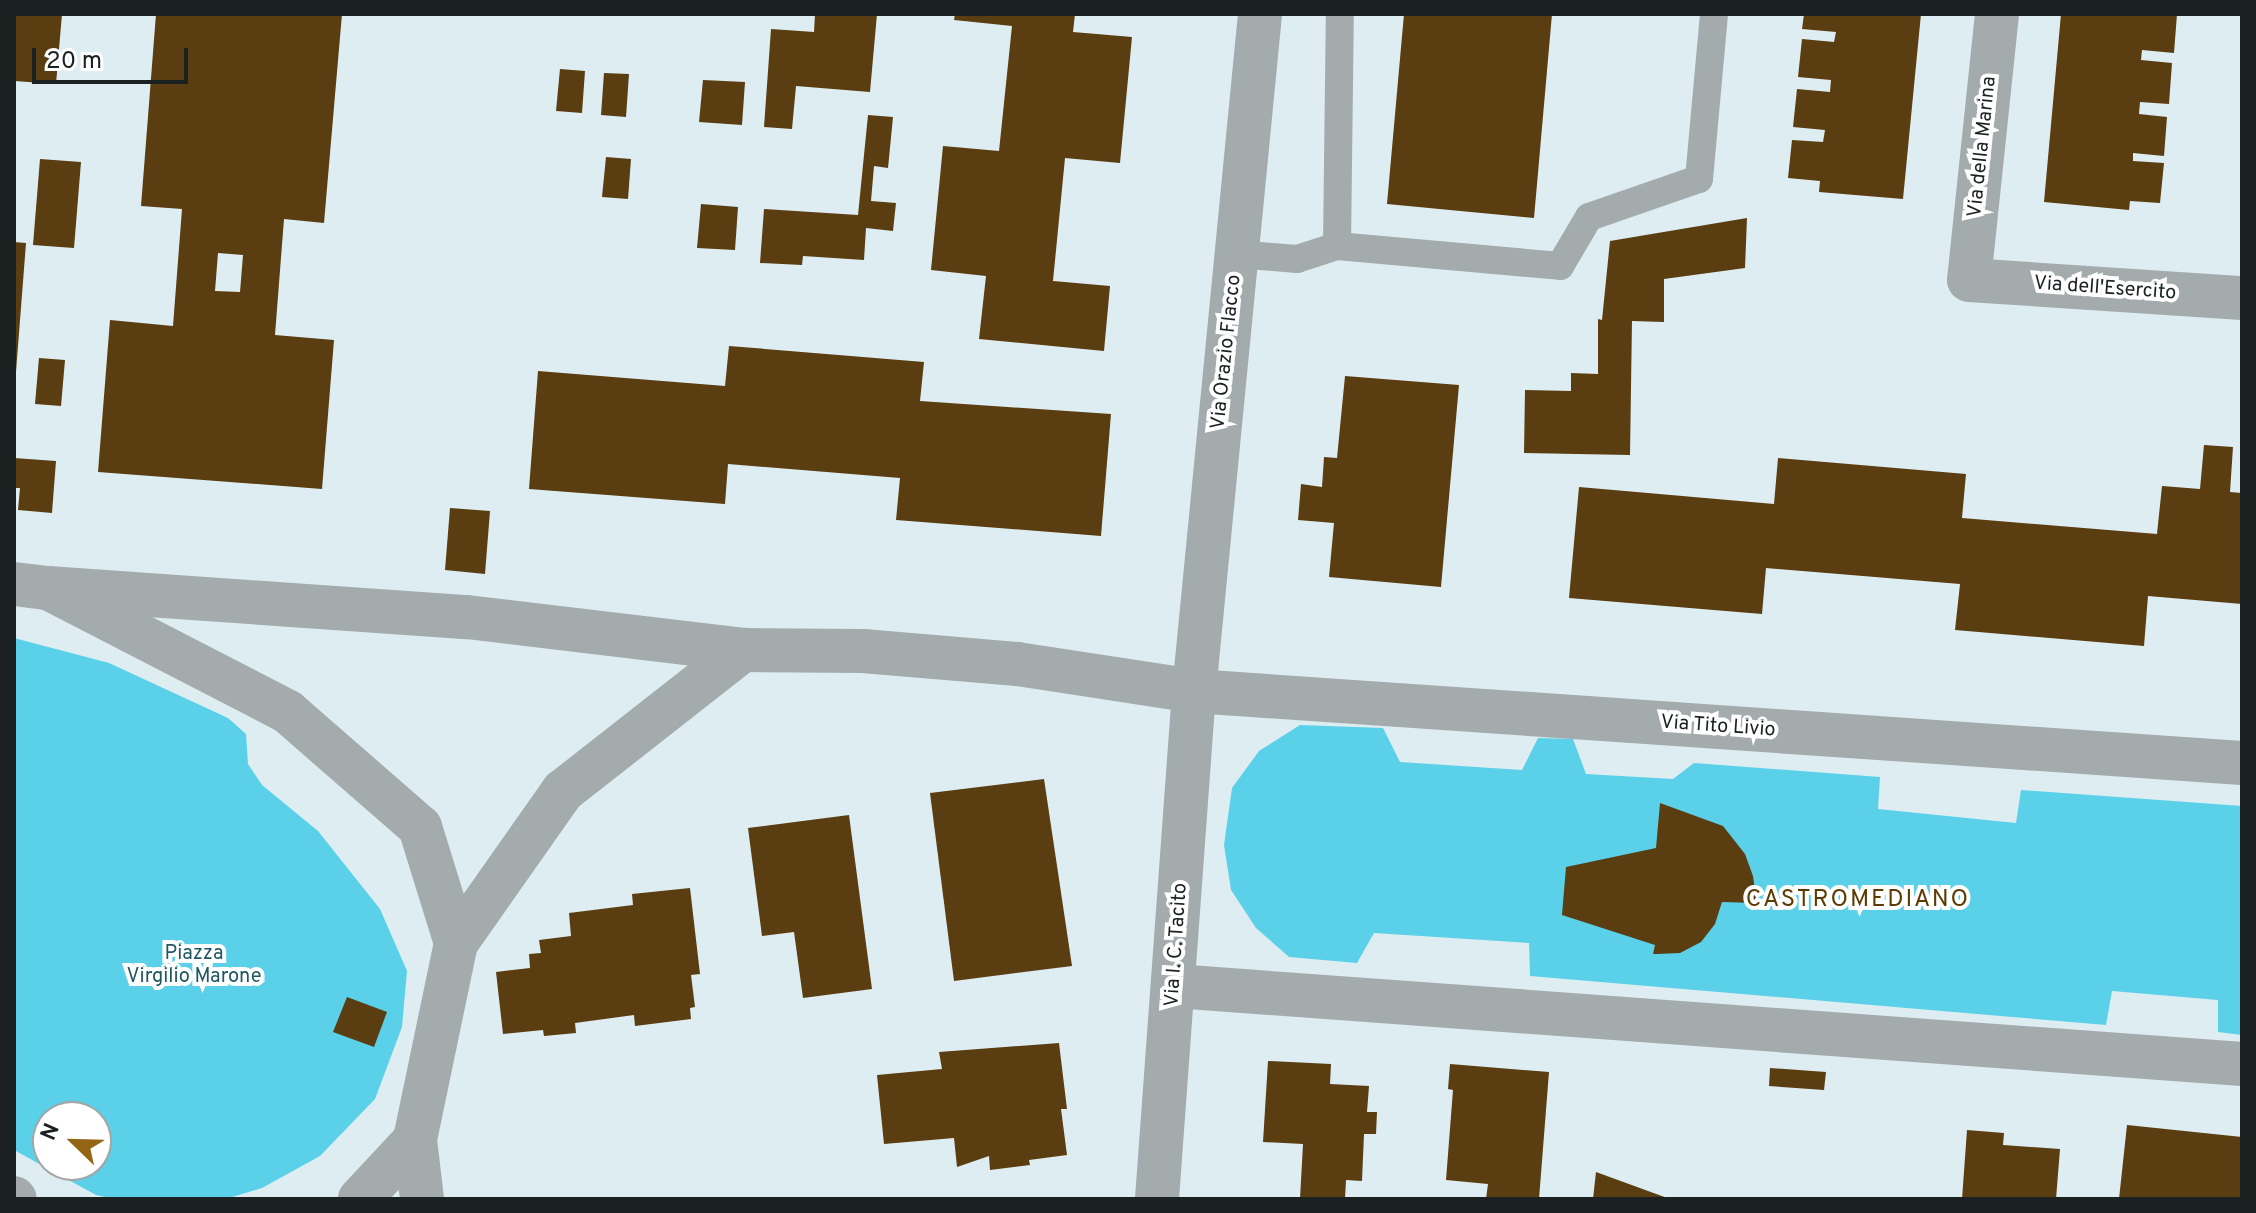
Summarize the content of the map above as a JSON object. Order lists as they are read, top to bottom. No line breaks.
{"streets":{"street":["Via della Marina","Via dell'Esercito","Via Orazio Flacco","Via Tito Livio","Via I. C. Tacito"]},"crossings":[["Via della Marina","Via dell'Esercito"],["Via Orazio Flacco","Via Tito Livio"],["Via Orazio Flacco","Via I. C. Tacito"],["Via Tito Livio","Via I. C. Tacito"]],"districts":["CASTROMEDIANO"],"parks":["Piazza Virgilio Marone"],"scale_bar":"20 m","north":"top left"}
